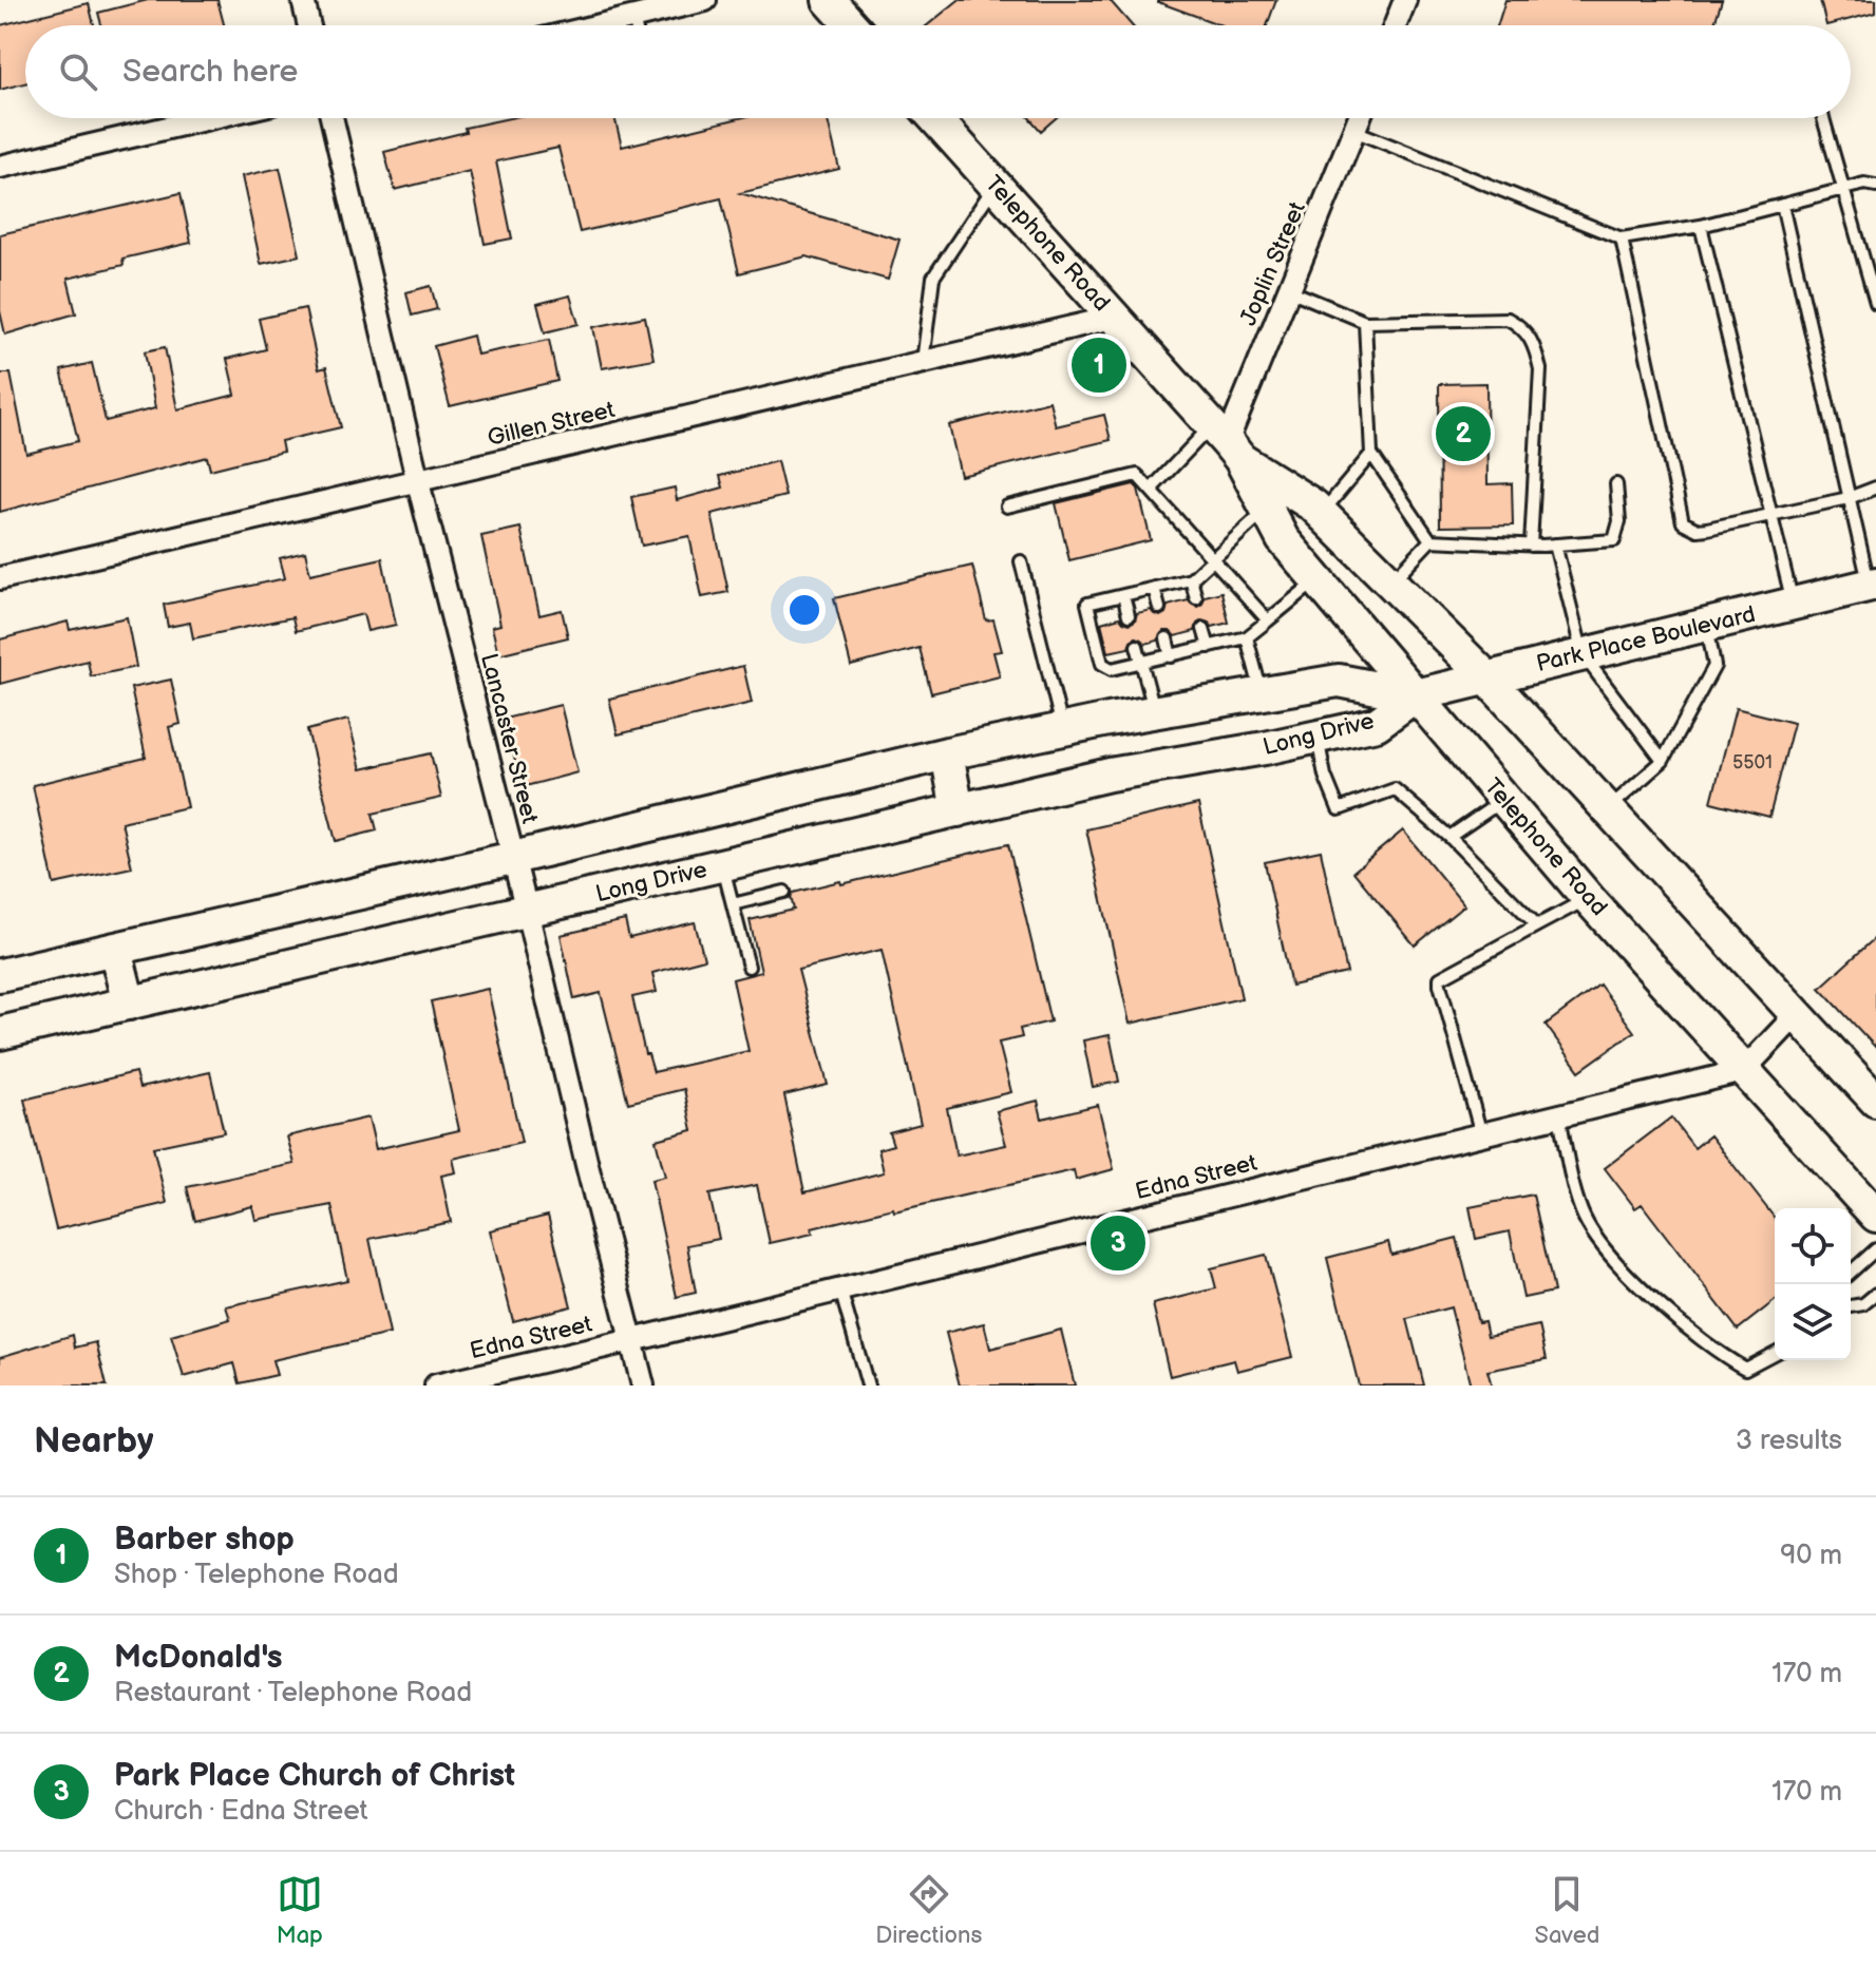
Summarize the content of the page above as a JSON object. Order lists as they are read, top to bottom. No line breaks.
{"streets":{"main road":["Telephone Road","Park Place Boulevard","Long Drive"],"street":["Joplin Street","Gillen Street","Lancaster Street","Edna Street"]},"crossings":[["Telephone Road","Joplin Street"],["Telephone Road","Gillen Street"],["Telephone Road","Park Place Boulevard"],["Telephone Road","Long Drive"],["Telephone Road","Edna Street"],["Gillen Street","Lancaster Street"],["Park Place Boulevard","Long Drive"],["Long Drive","Lancaster Street"],["Lancaster Street","Edna Street"]],"house_numbers":["5501"],"page":{"search":"Search here","pins":["1","2","3"],"heading":["Nearby","3 results"],"list":[{"mark":"1","name":"Barber shop","note":"Shop · Telephone Road","value":"90 m"},{"mark":"2","name":"McDonald's","note":"Restaurant · Telephone Road","value":"170 m"},{"mark":"3","name":"Park Place Church of Christ","note":"Church · Edna Street","value":"170 m"}],"nav":["Map","Directions","Saved"]}}
